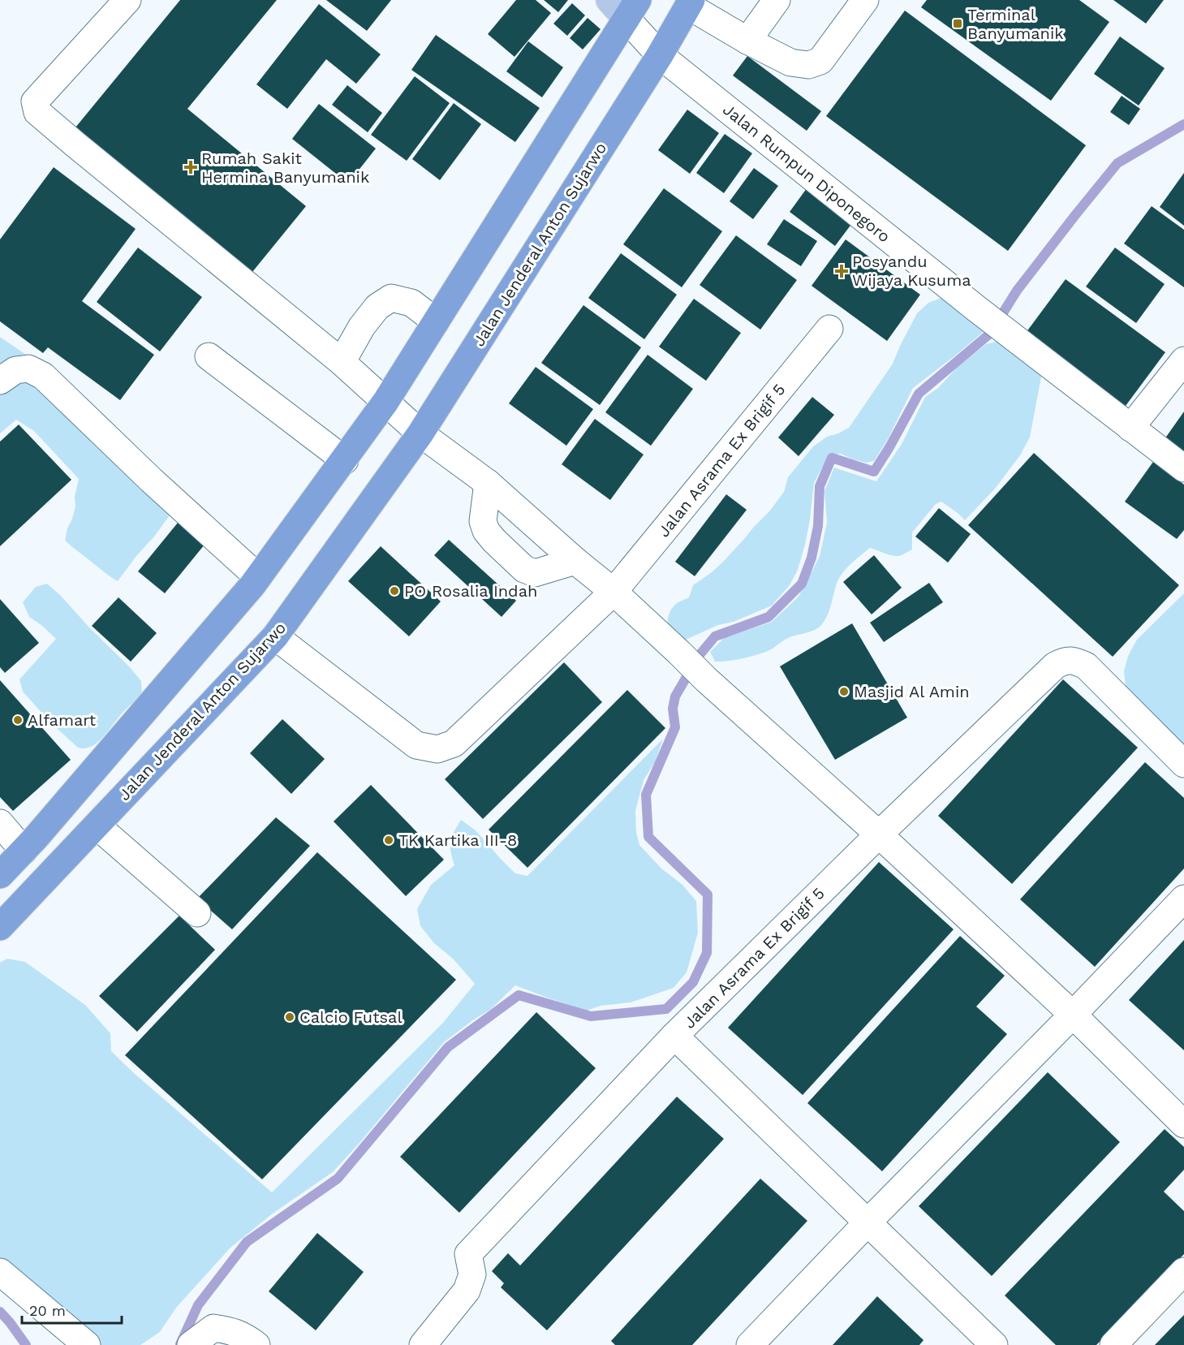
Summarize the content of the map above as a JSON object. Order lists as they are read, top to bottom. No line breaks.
{"streets":{"highway":["Jalan Jenderal Anton Sujarwo"],"street":["Jalan Rumpun Diponegoro","Jalan Asrama Ex Brigif 5"]},"crossings":[["Jalan Rumpun Diponegoro","Jalan Jenderal Anton Sujarwo"],["Jalan Jenderal Anton Sujarwo","Jalan Asrama Ex Brigif 5"]],"places":{"transit":["Terminal Banyumanik"],"health":["Rumah Sakit Hermina Banyumanik","Posyandu Wijaya Kusuma"],"other":["PO Rosalia Indah","Masjid Al Amin","Alfamart","TK Kartika III-8","Calcio Futsal"]},"scale_bar":"20 m"}
